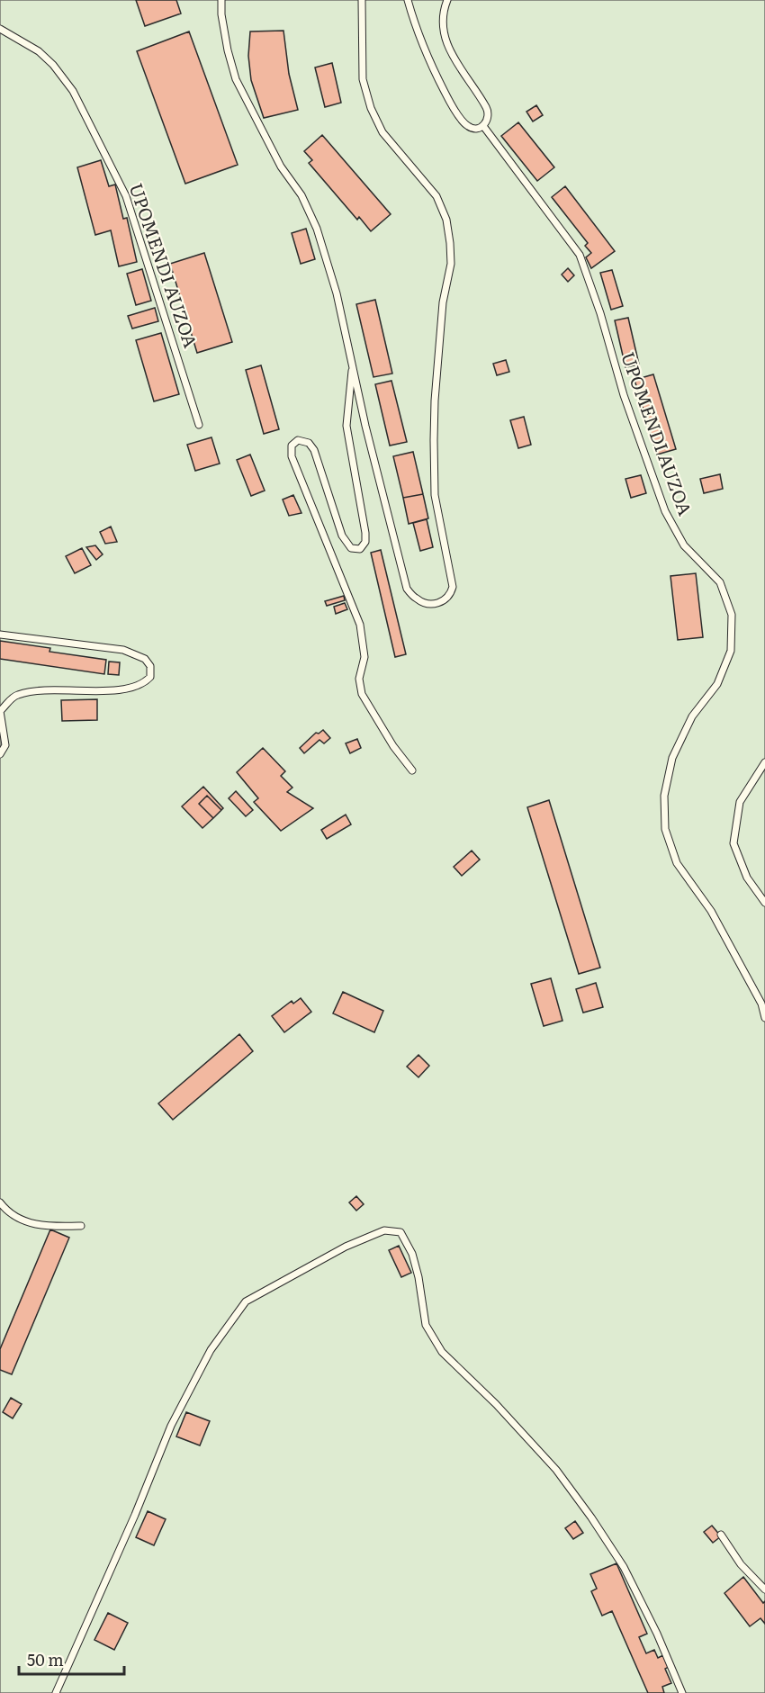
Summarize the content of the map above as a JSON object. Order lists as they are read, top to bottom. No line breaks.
{"streets":{"lane":["UPOMENDI AUZOA"]},"scale_bar":"50 m"}
